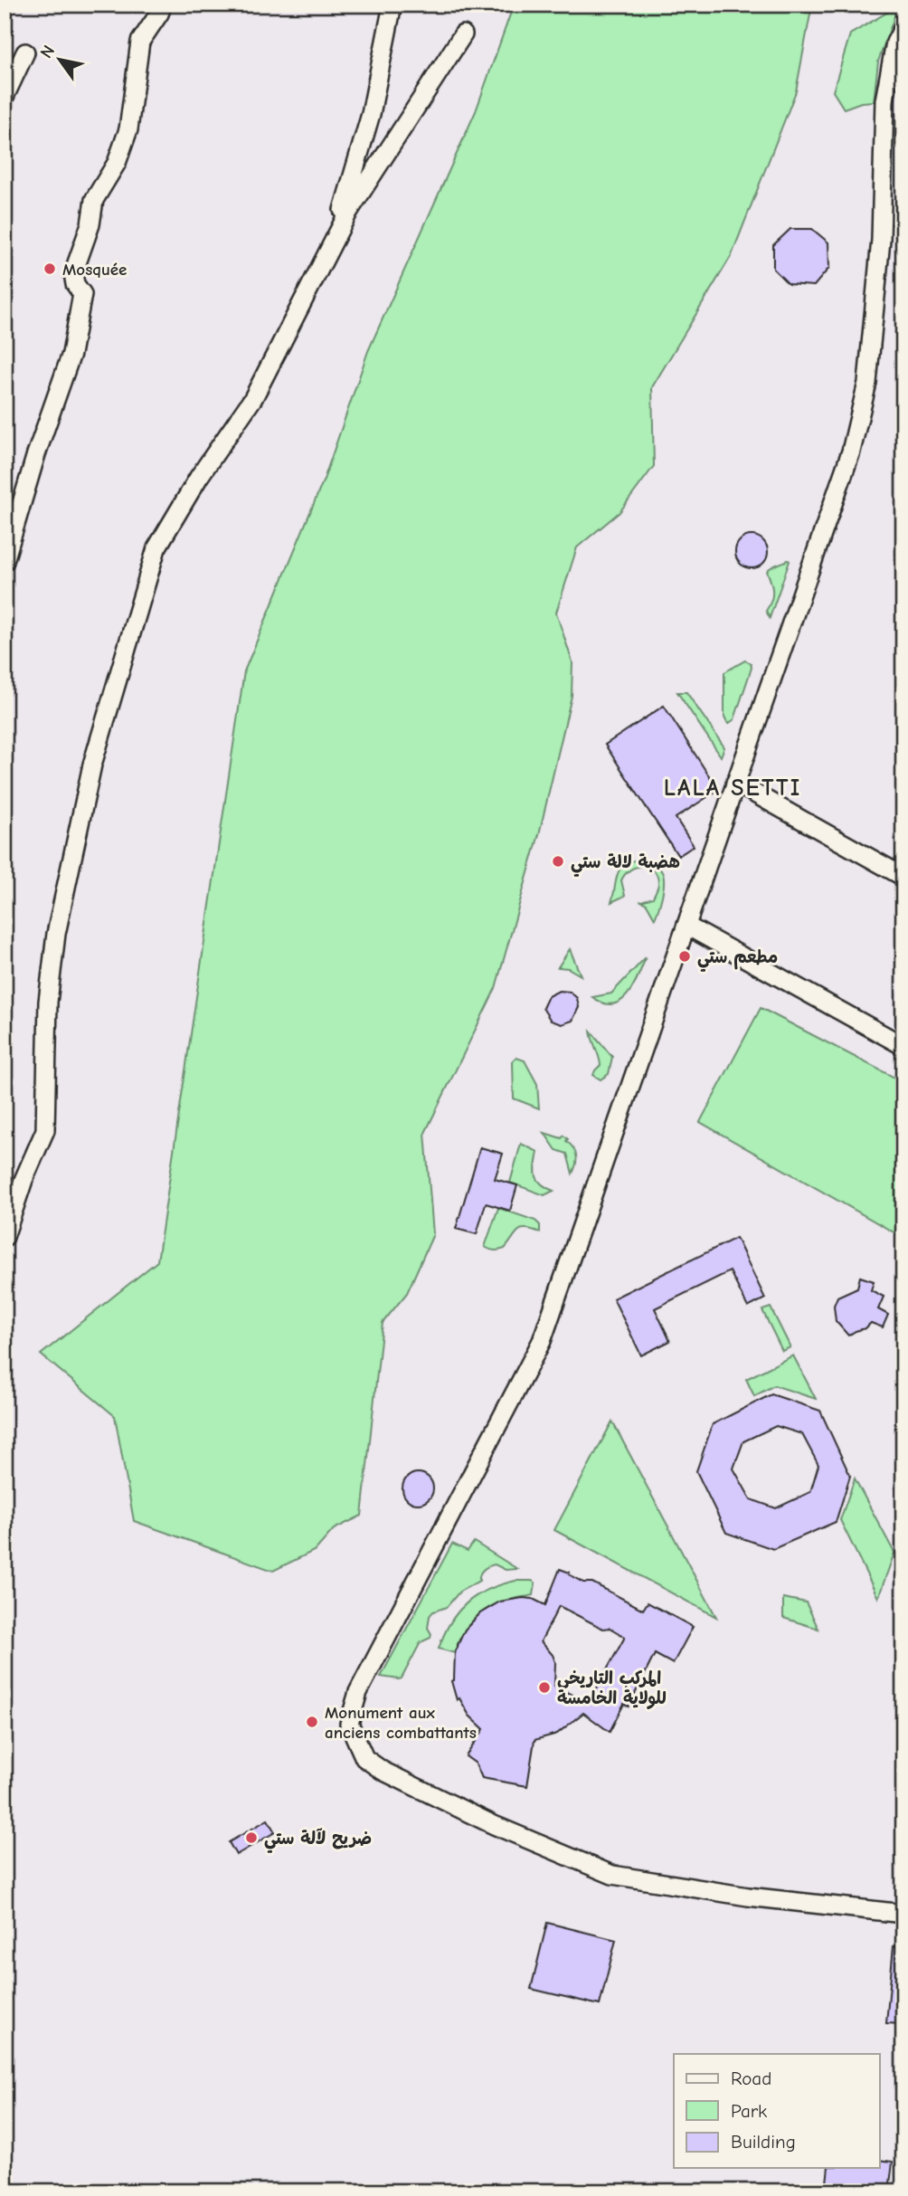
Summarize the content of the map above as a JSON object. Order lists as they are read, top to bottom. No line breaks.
{"districts":["LALA SETTI"],"places":["Mosquée","هضبة لالة ستي","مطعم ستي","المركب التاريخي للولاية الخامسة","Monument aux anciens combattants","ضريح لآلة ستي"],"legend":["Road","Park","Building"],"north":"top left"}
